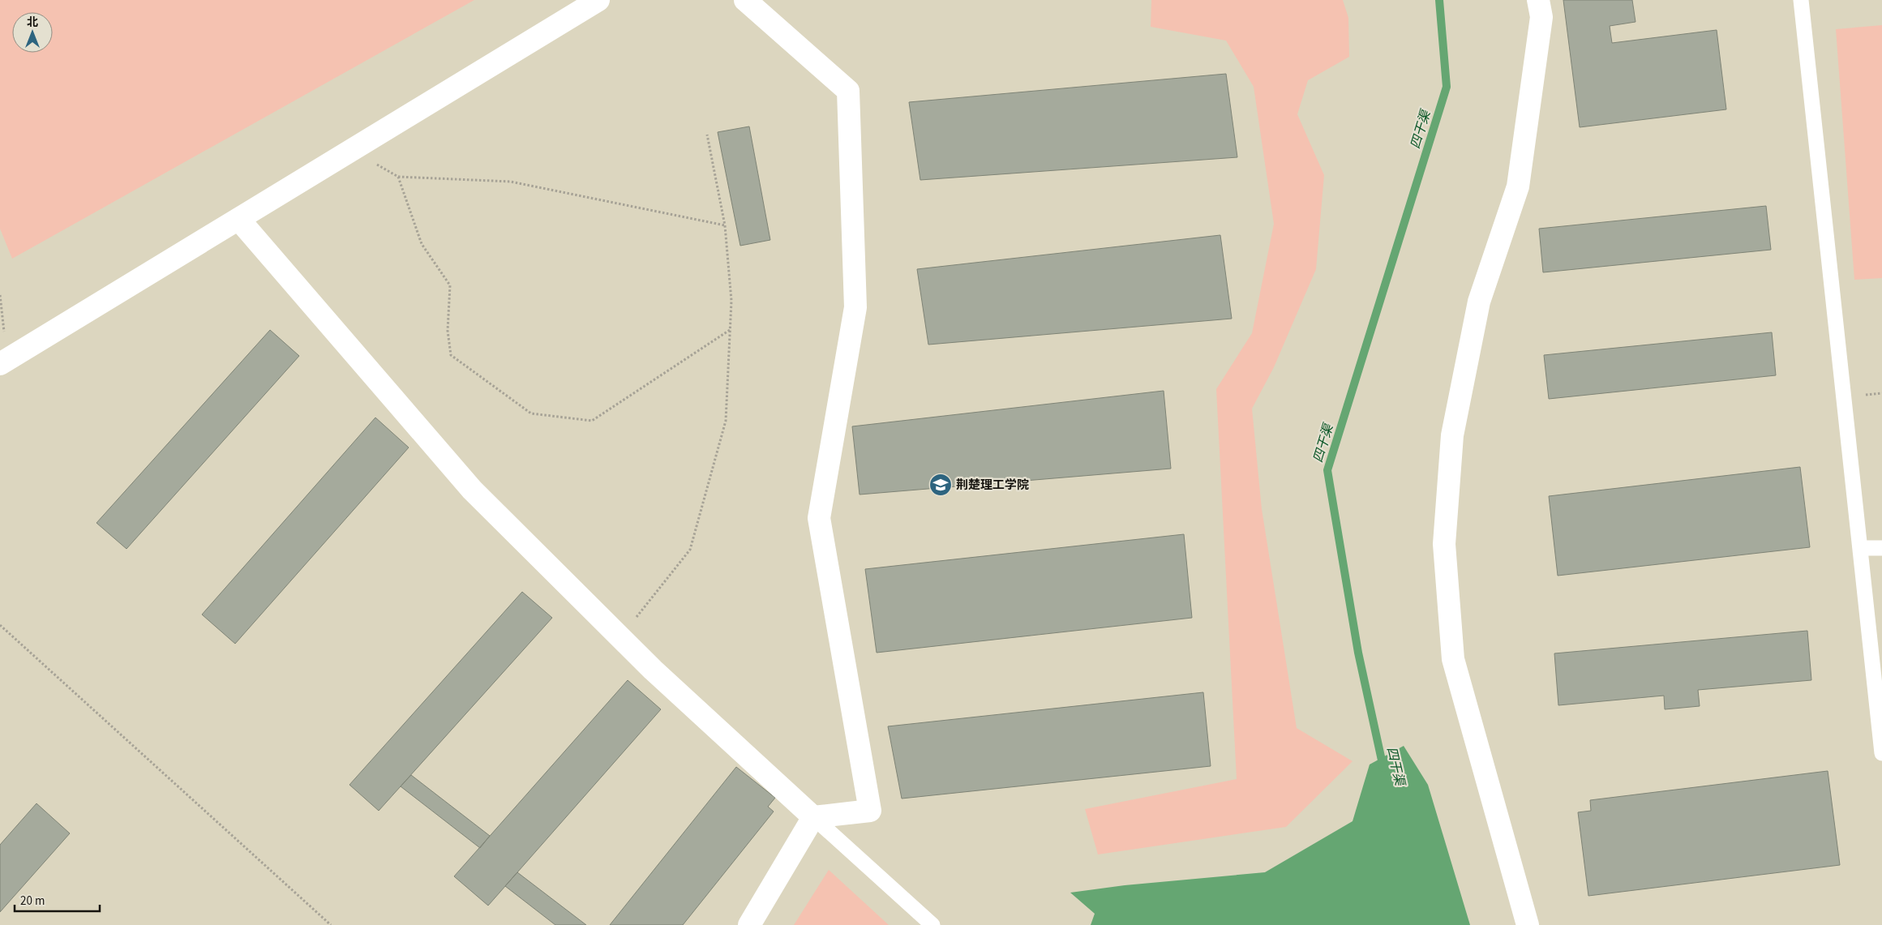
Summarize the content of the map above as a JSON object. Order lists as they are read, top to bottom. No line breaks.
{"water":["四干渠"],"places":{"school or university":["荆楚理工学院"]},"scale_bar":"20 m","north":"top"}
